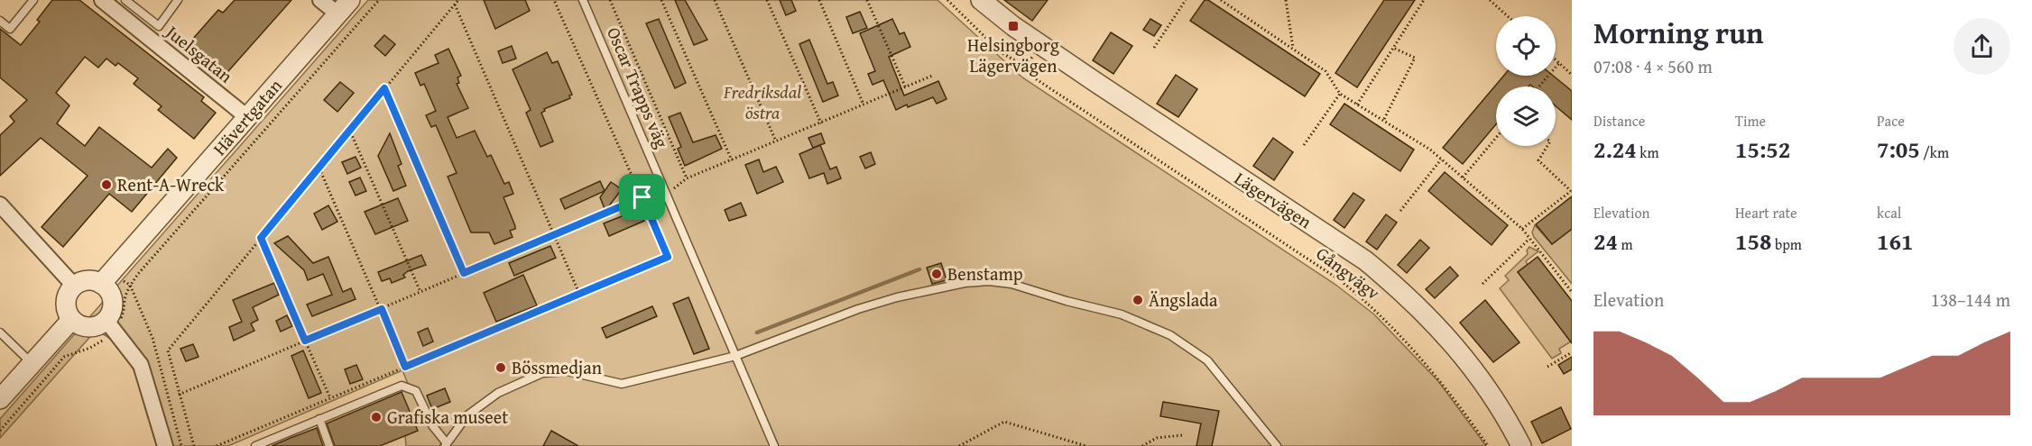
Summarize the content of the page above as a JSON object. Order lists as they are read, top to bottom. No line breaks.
{"streets":{"street":["Juelsgatan","Hävertgatan","Lägervägen"],"lane":["Oscar Trapps väg"],"path":["Gångvägv"]},"crossings":[["Juelsgatan","Hävertgatan"]],"parks":["Fredriksdal östra"],"places":{"transit":["Helsingborg Lägervägen"],"other":["Rent-A-Wreck","Benstamp","Ängslada","Bössmedjan","Grafiska museet"]},"page":{"heading":["Morning run","07:08 · 4 × 560 m"],"stats":[["Distance","2.24 km"],["Time","15:52"],["Pace","7:05 /km"],["Elevation","24 m"],["Heart rate","158 bpm"],["kcal","161"]],"chart":["Elevation","138–144 m"]}}
